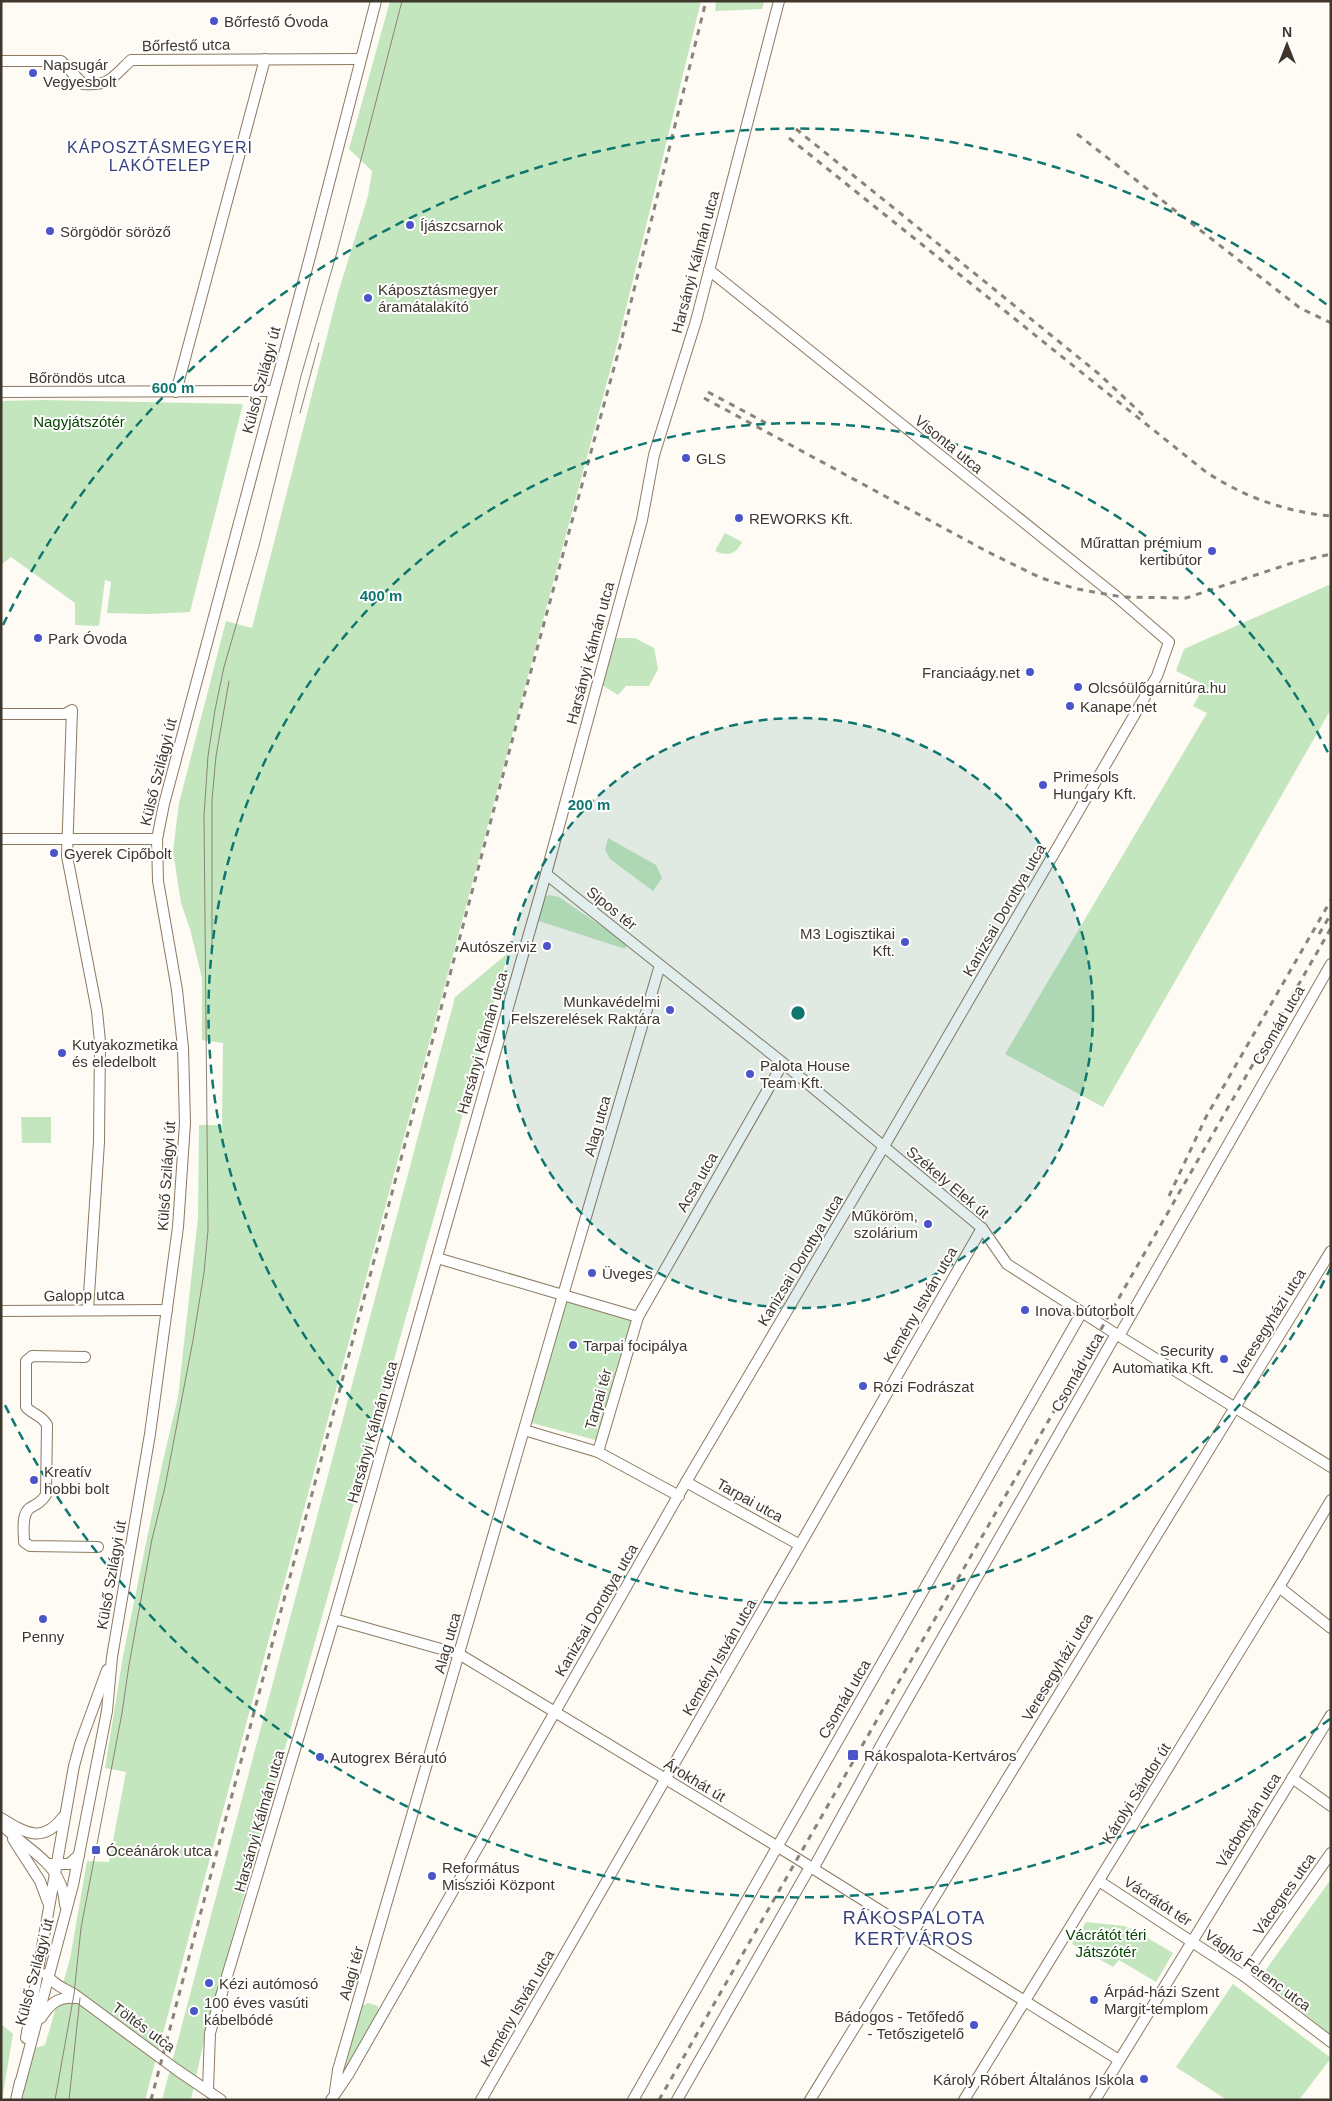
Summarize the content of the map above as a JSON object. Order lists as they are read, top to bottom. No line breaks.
{"streets":{"street":["Bőrfestő utca","Harsányi Kálmán utca","Bőröndös utca","Külső Szilágyi út","Visonta utca","Sipos tér","Kanizsai Dorottya utca","Csomád utca","Alag utca","Acsa utca","Székely Elek út","Galopp utca","Kemény István utca","Veresegyházi utca","Tarpai tér","Tarpai utca","Árokhát út","Károlyi Sándor út","Vácbottyán utca","Vácegres utca","Vácrátót tér","Vághó Ferenc utca","Alagi tér","Töltés utca"]},"crossings":[["Bőrfestő utca","Külső Szilágyi út"],["Harsányi Kálmán utca","Visonta utca"],["Harsányi Kálmán utca","Sipos tér"],["Harsányi Kálmán utca","Árokhát út"],["Harsányi Kálmán utca","Töltés utca"],["Bőröndös utca","Külső Szilágyi út"],["Külső Szilágyi út","Galopp utca"],["Külső Szilágyi út","Töltés utca"],["Visonta utca","Kanizsai Dorottya utca"],["Sipos tér","Alag utca"],["Sipos tér","Székely Elek út"],["Kanizsai Dorottya utca","Székely Elek út"],["Kanizsai Dorottya utca","Tarpai utca"],["Kanizsai Dorottya utca","Árokhát út"],["Kanizsai Dorottya utca","Alagi tér"],["Csomád utca","Székely Elek út"],["Csomád utca","Árokhát út"],["Alag utca","Székely Elek út"],["Alag utca","Tarpai tér"],["Alag utca","Árokhát út"],["Alag utca","Alagi tér"],["Acsa utca","Székely Elek út"],["Acsa utca","Tarpai tér"],["Székely Elek út","Kemény István utca"],["Székely Elek út","Veresegyházi utca"],["Kemény István utca","Tarpai utca"],["Kemény István utca","Árokhát út"],["Veresegyházi utca","Árokhát út"],["Árokhát út","Károlyi Sándor út"],["Károlyi Sándor út","Vácrátót tér"],["Vácbottyán utca","Vácrátót tér"],["Vácbottyán utca","Vághó Ferenc utca"],["Vácegres utca","Vághó Ferenc utca"],["Vácrátót tér","Vághó Ferenc utca"]],"districts":["KÁPOSZTÁSMEGYERI LAKÓTELEP","RÁKOSPALOTA KERTVÁROS"],"parks":["Nagyjátszótér","Vácrátót téri Játszótér"],"places":{"other":["Bőrfestő Óvoda","Napsugár Vegyesbolt","Íjászcsarnok","Sörgödör söröző","Káposztásmegyer áramátalakító","GLS","REWORKS Kft.","Műrattan prémium kertibútor","Park Óvoda","Franciaágy.net","Olcsóülőgarnitúra.hu","Kanape.net","Primesols Hungary Kft.","Gyerek Cipőbolt","M3 Logisztikai Kft.","Autószerviz","Munkavédelmi Felszerelések Raktára","Kutyakozmetika és eledelbolt","Palota House Team Kft.","Műköröm, szolárium","Üveges","Inova bútorbolt","Tarpai focipálya","Security Automatika Kft.","Rozi Fodrászat","Kreatív hobbi bolt","Penny","Autogrex Bérautó","Református Missziói Központ","Kézi autómosó","Árpád-házi Szent Margit-templom","100 éves vasúti kábelbódé","Bádogos - Tetőfedő - Tetőszigetelő","Károly Róbert Általános Iskola"],"transit":["Rákospalota-Kertváros","Óceánárok utca"]},"north":"top","rings":["600 m","400 m","200 m"]}
